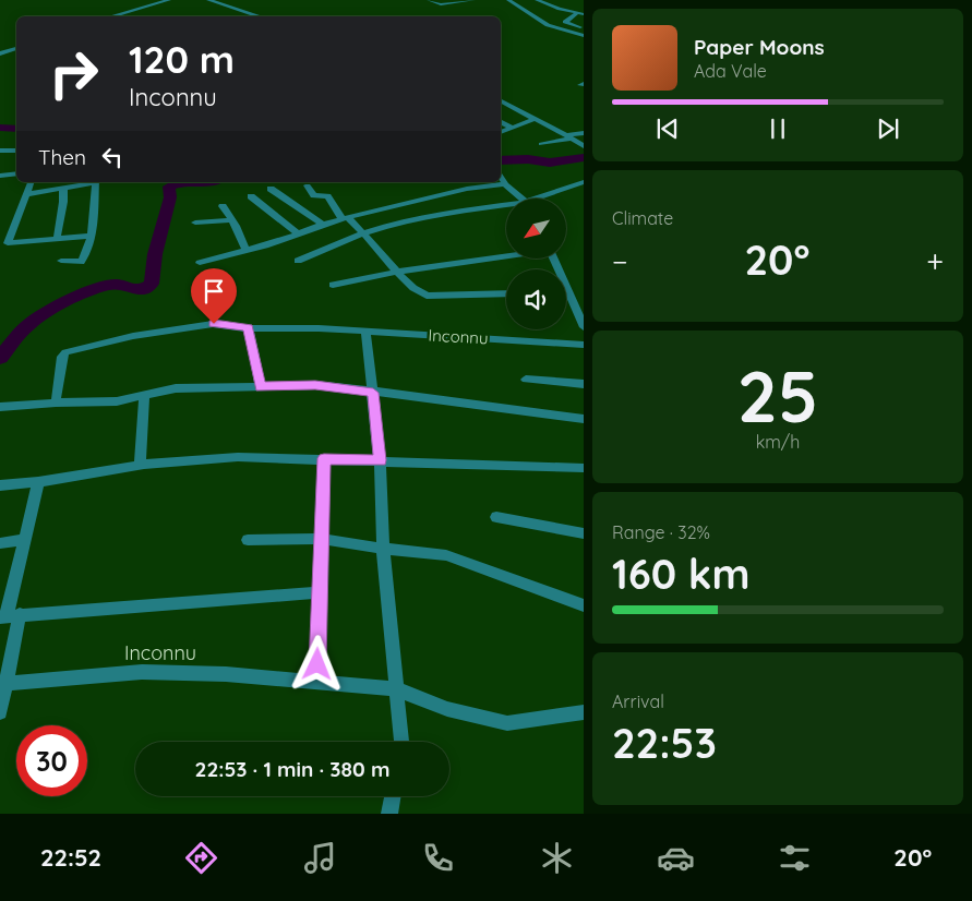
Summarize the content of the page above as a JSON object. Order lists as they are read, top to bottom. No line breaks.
{"streets":{"street":["Inconnu"]},"north":"bottom left","page":{"turn":["120 m","Inconnu"],"song":["Paper Moons","Ada Vale"],"then":"Then","tile":["Climate",["25","km/h"],["Range · 32%","160 km"],["Arrival","22:53"]],"heat":["−","20°","+"],"limit":"30","trip":"22:53 · 1 min · 380 m","tabs":["22:52","20°"]}}
